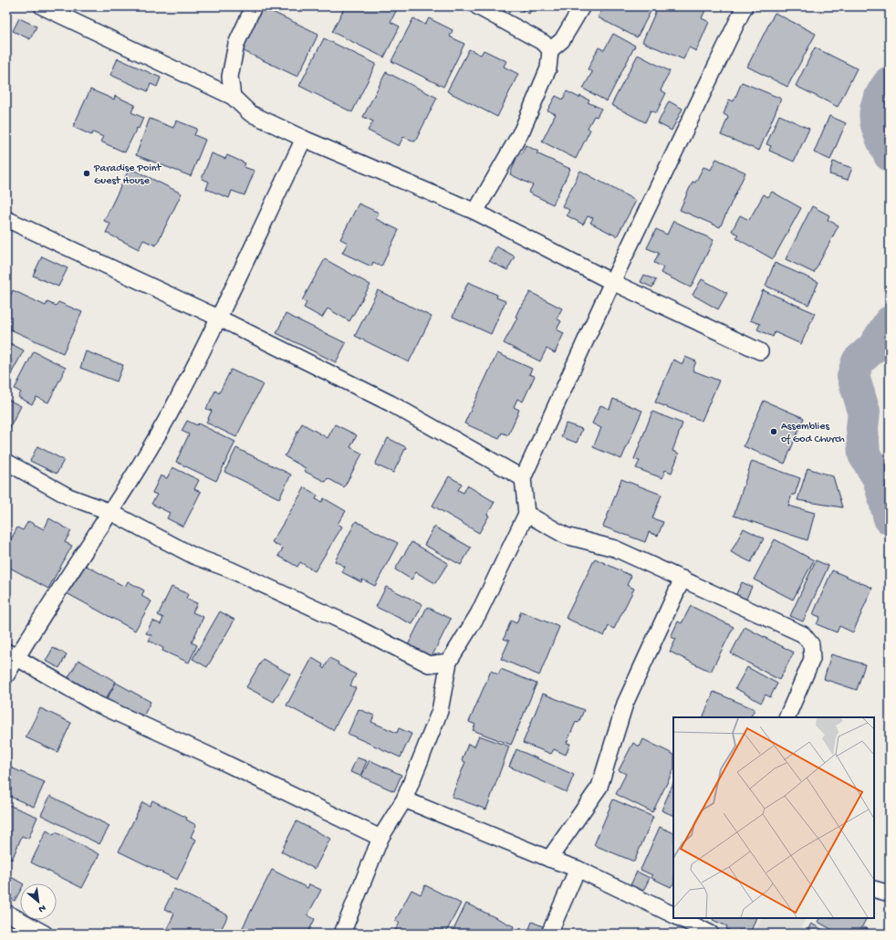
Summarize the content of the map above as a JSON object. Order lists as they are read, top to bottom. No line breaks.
{"places":["Paradise Point Guest House","Assemblies of God Church"],"north":"bottom right"}
